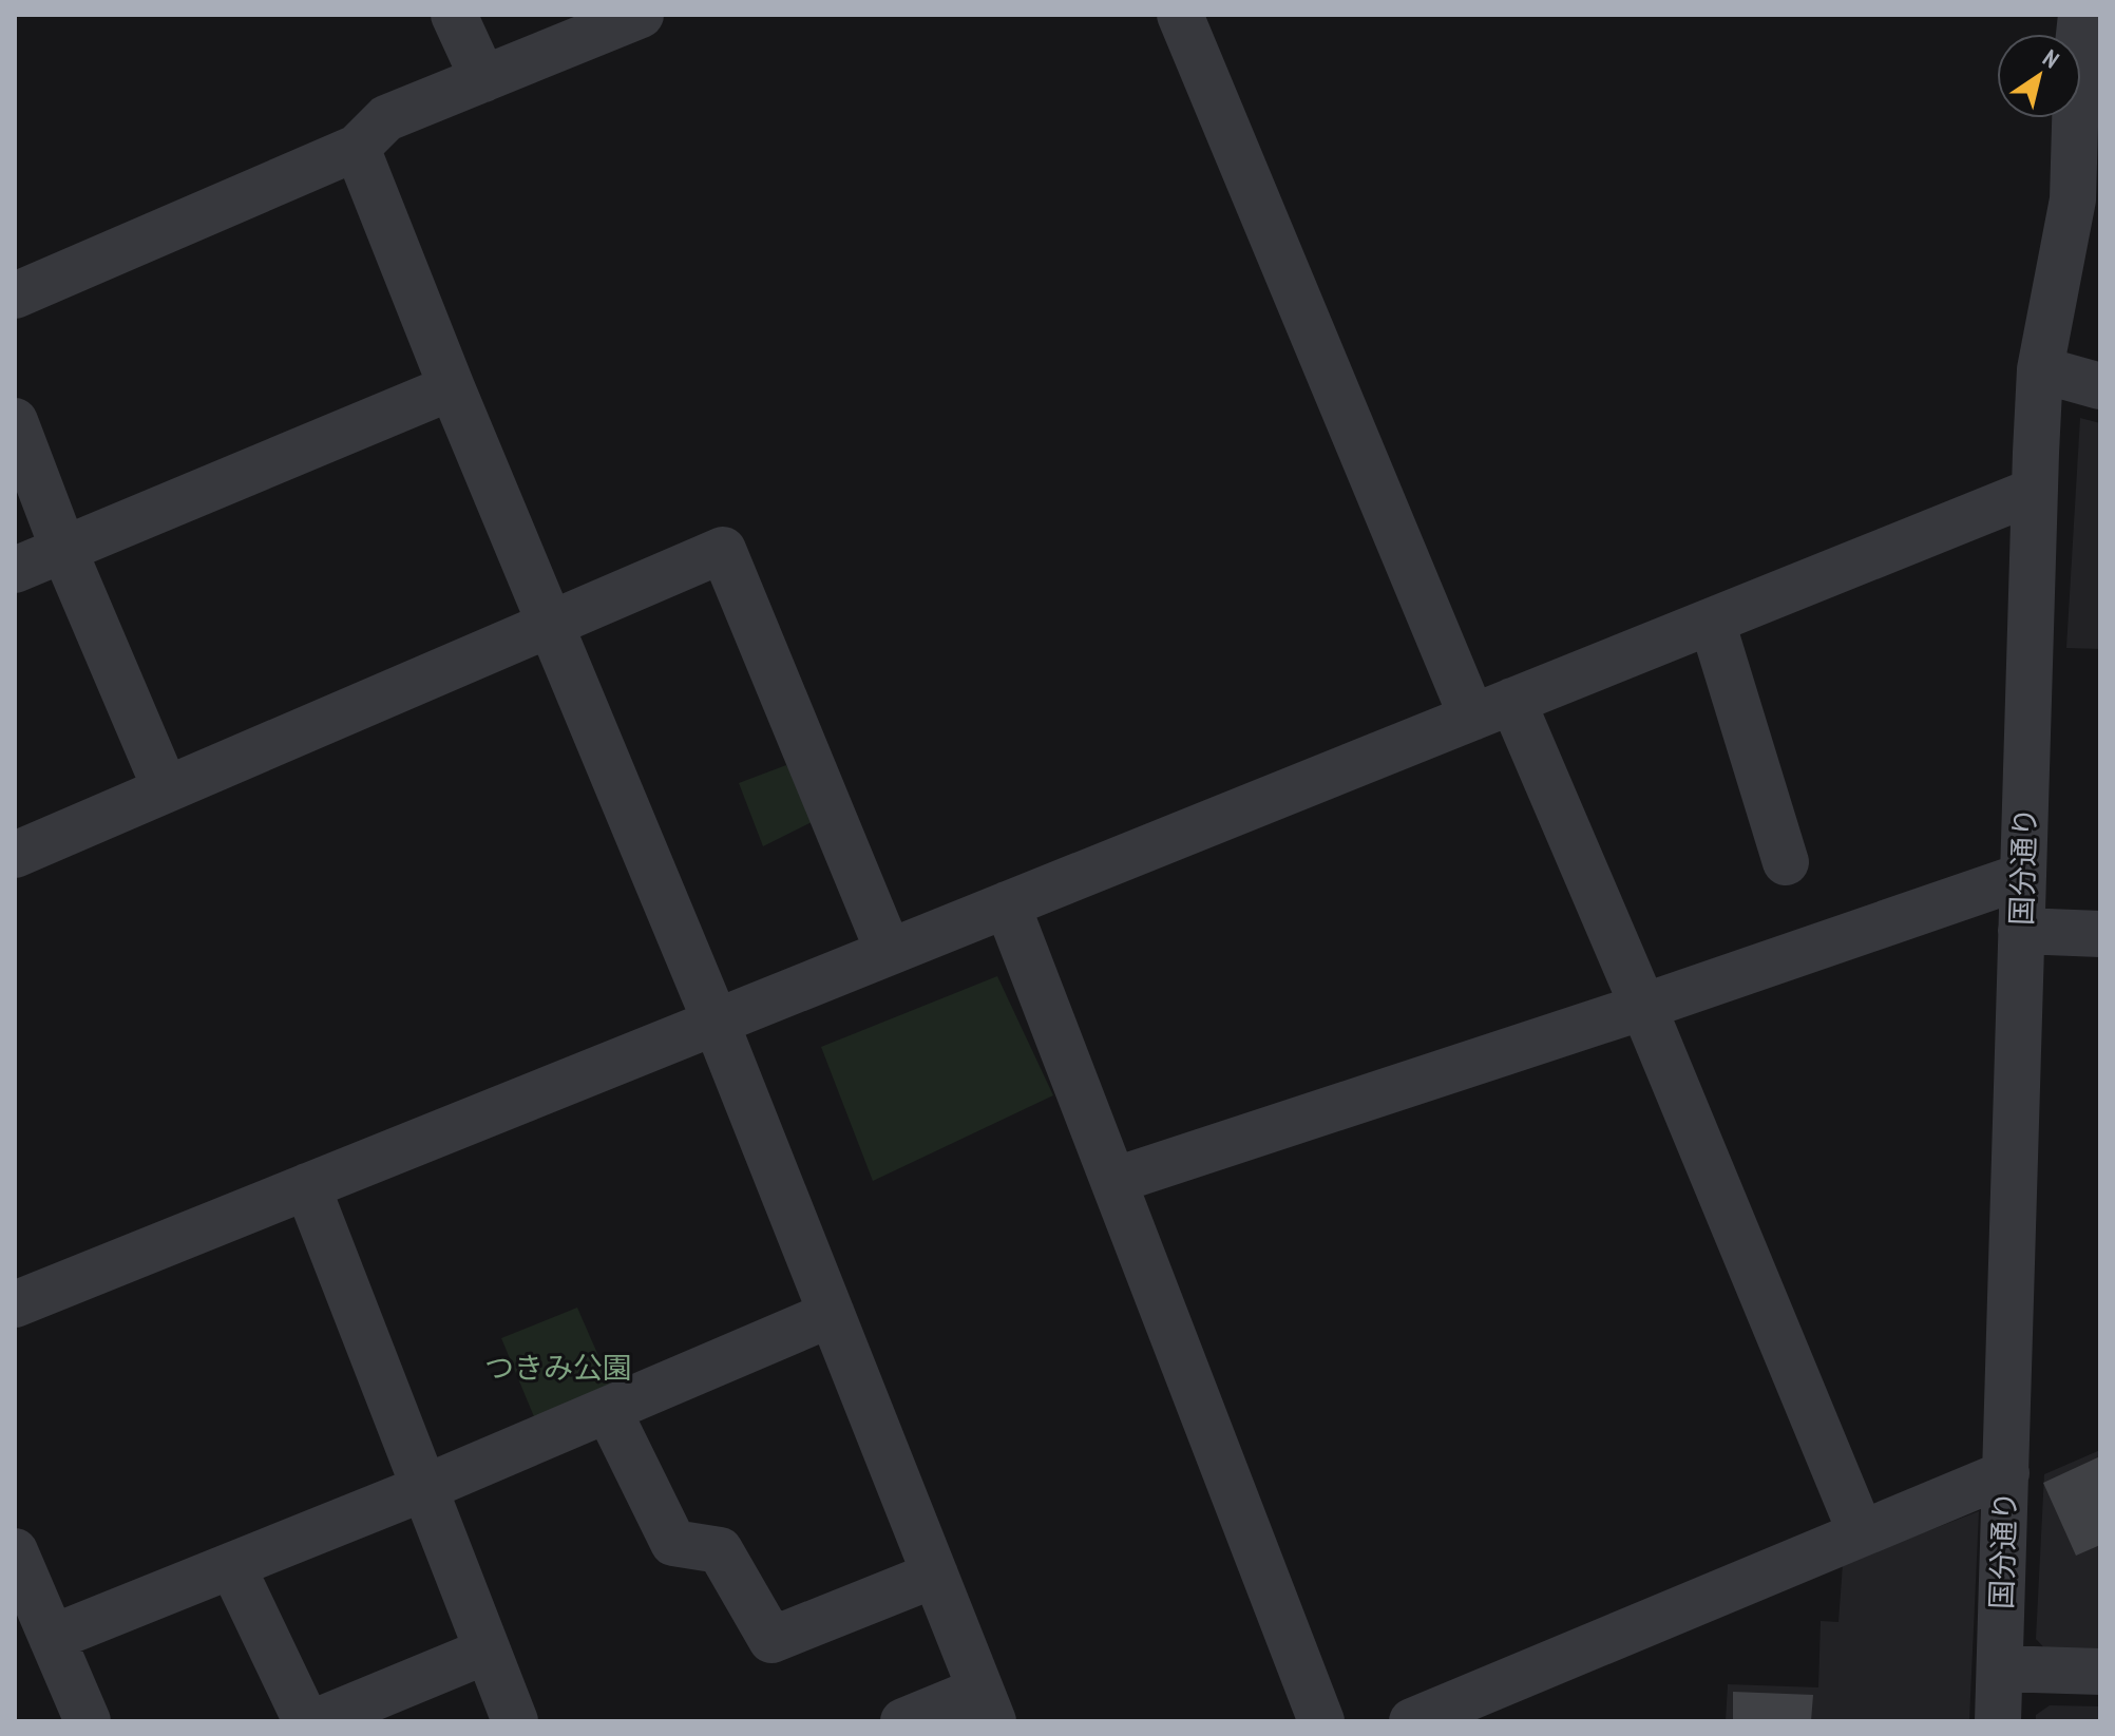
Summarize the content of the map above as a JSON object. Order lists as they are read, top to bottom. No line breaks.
{"streets":{"street":["国分通り"]},"parks":["つきみ公園"],"north":"top right"}
